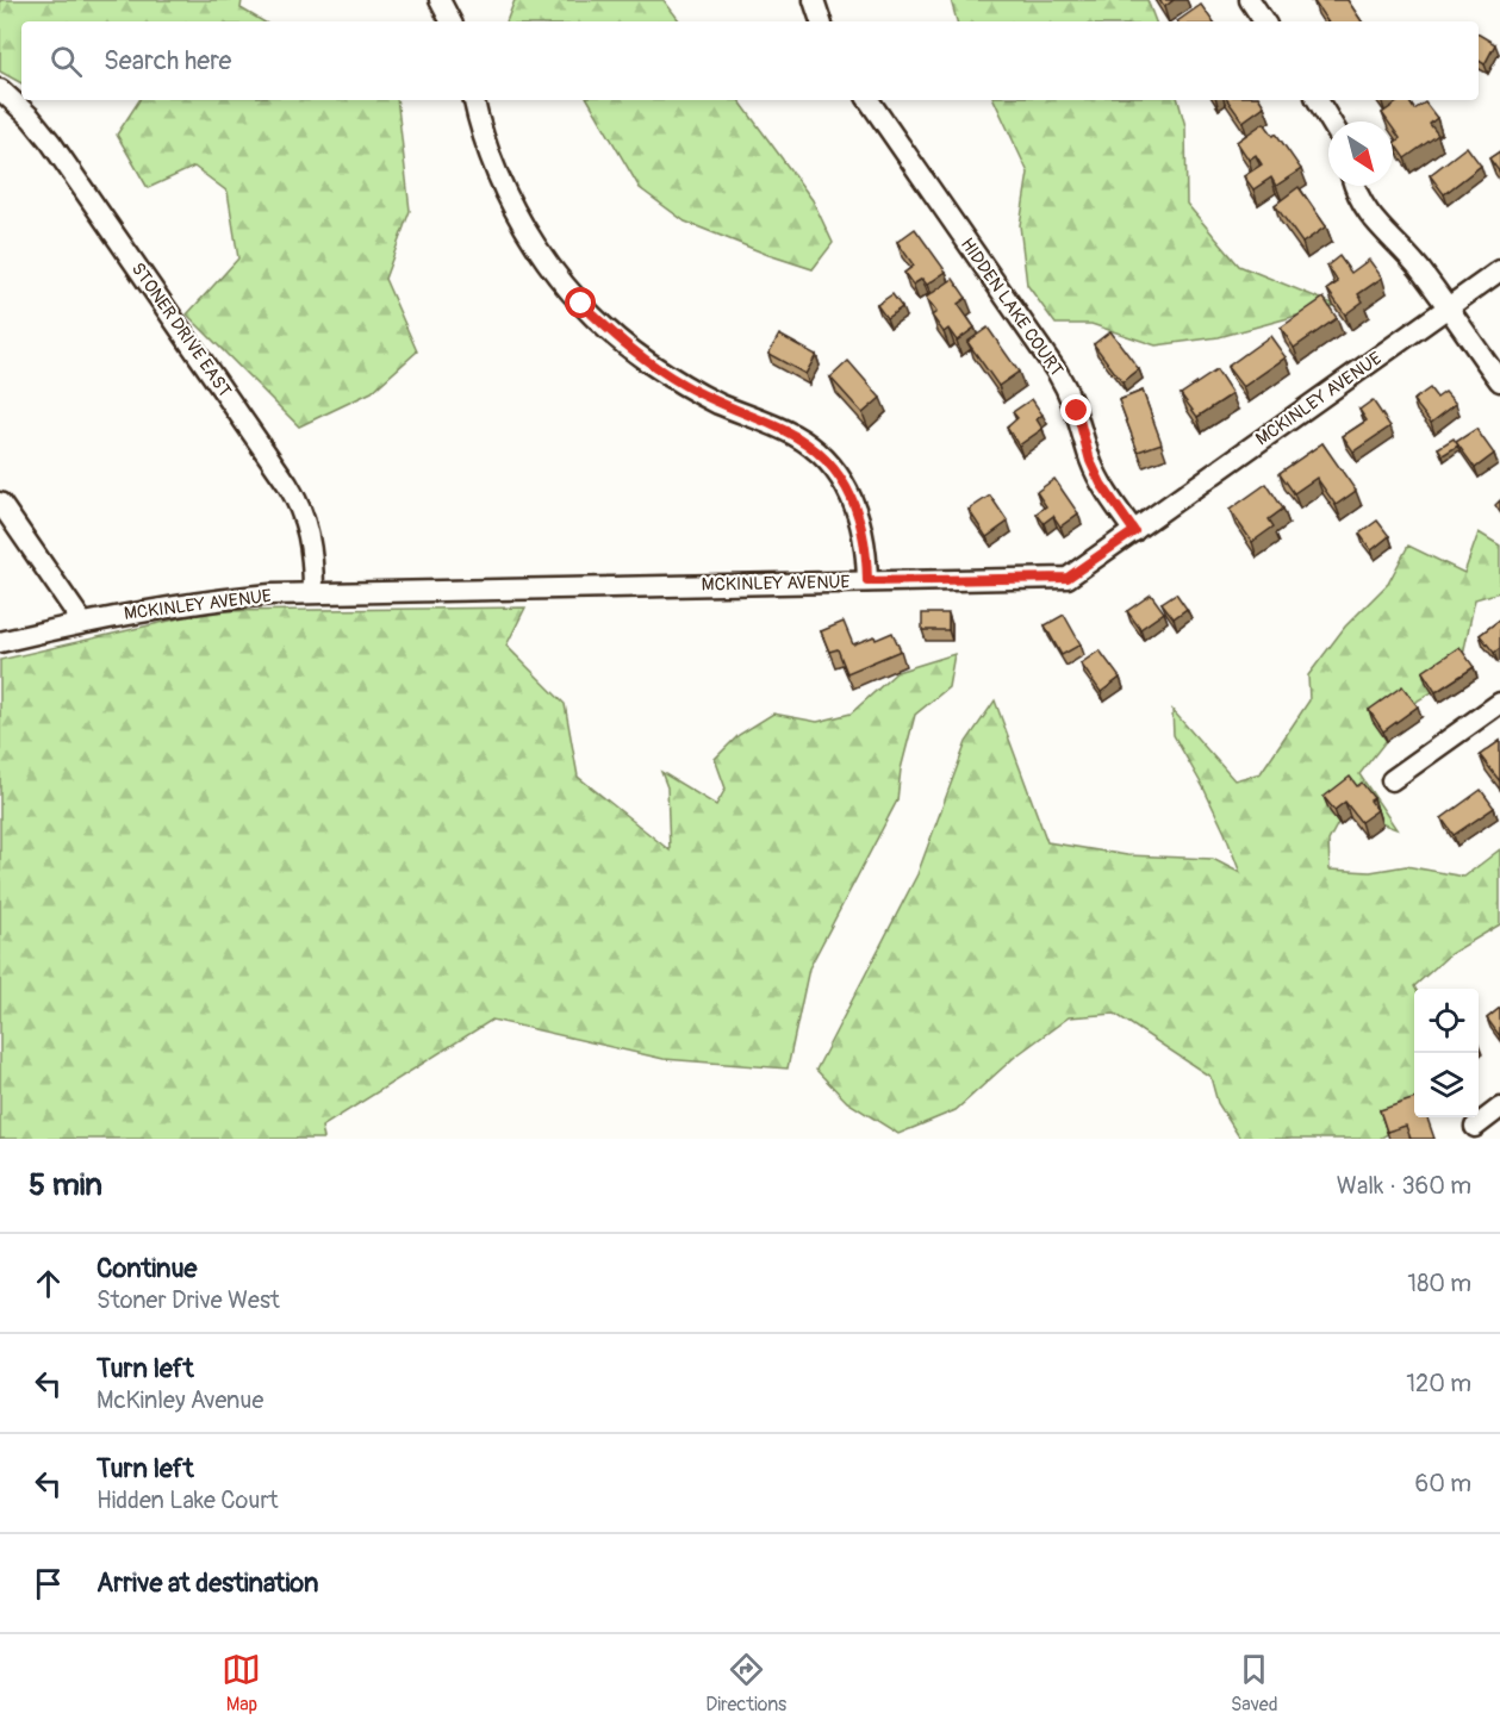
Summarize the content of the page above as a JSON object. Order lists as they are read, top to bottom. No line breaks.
{"streets":{"street":["HIDDEN LAKE COURT","STONER DRIVE EAST","MCKINLEY AVENUE"]},"crossings":[["HIDDEN LAKE COURT","MCKINLEY AVENUE"],["STONER DRIVE EAST","MCKINLEY AVENUE"]],"north":"bottom right","page":{"search":"Search here","heading":["5 min","Walk · 360 m"],"list":[["Continue","Stoner Drive West","180 m"],["Turn left","McKinley Avenue","120 m"],["Turn left","Hidden Lake Court","60 m"],"Arrive at destination"],"nav":["Map","Directions","Saved"]}}
